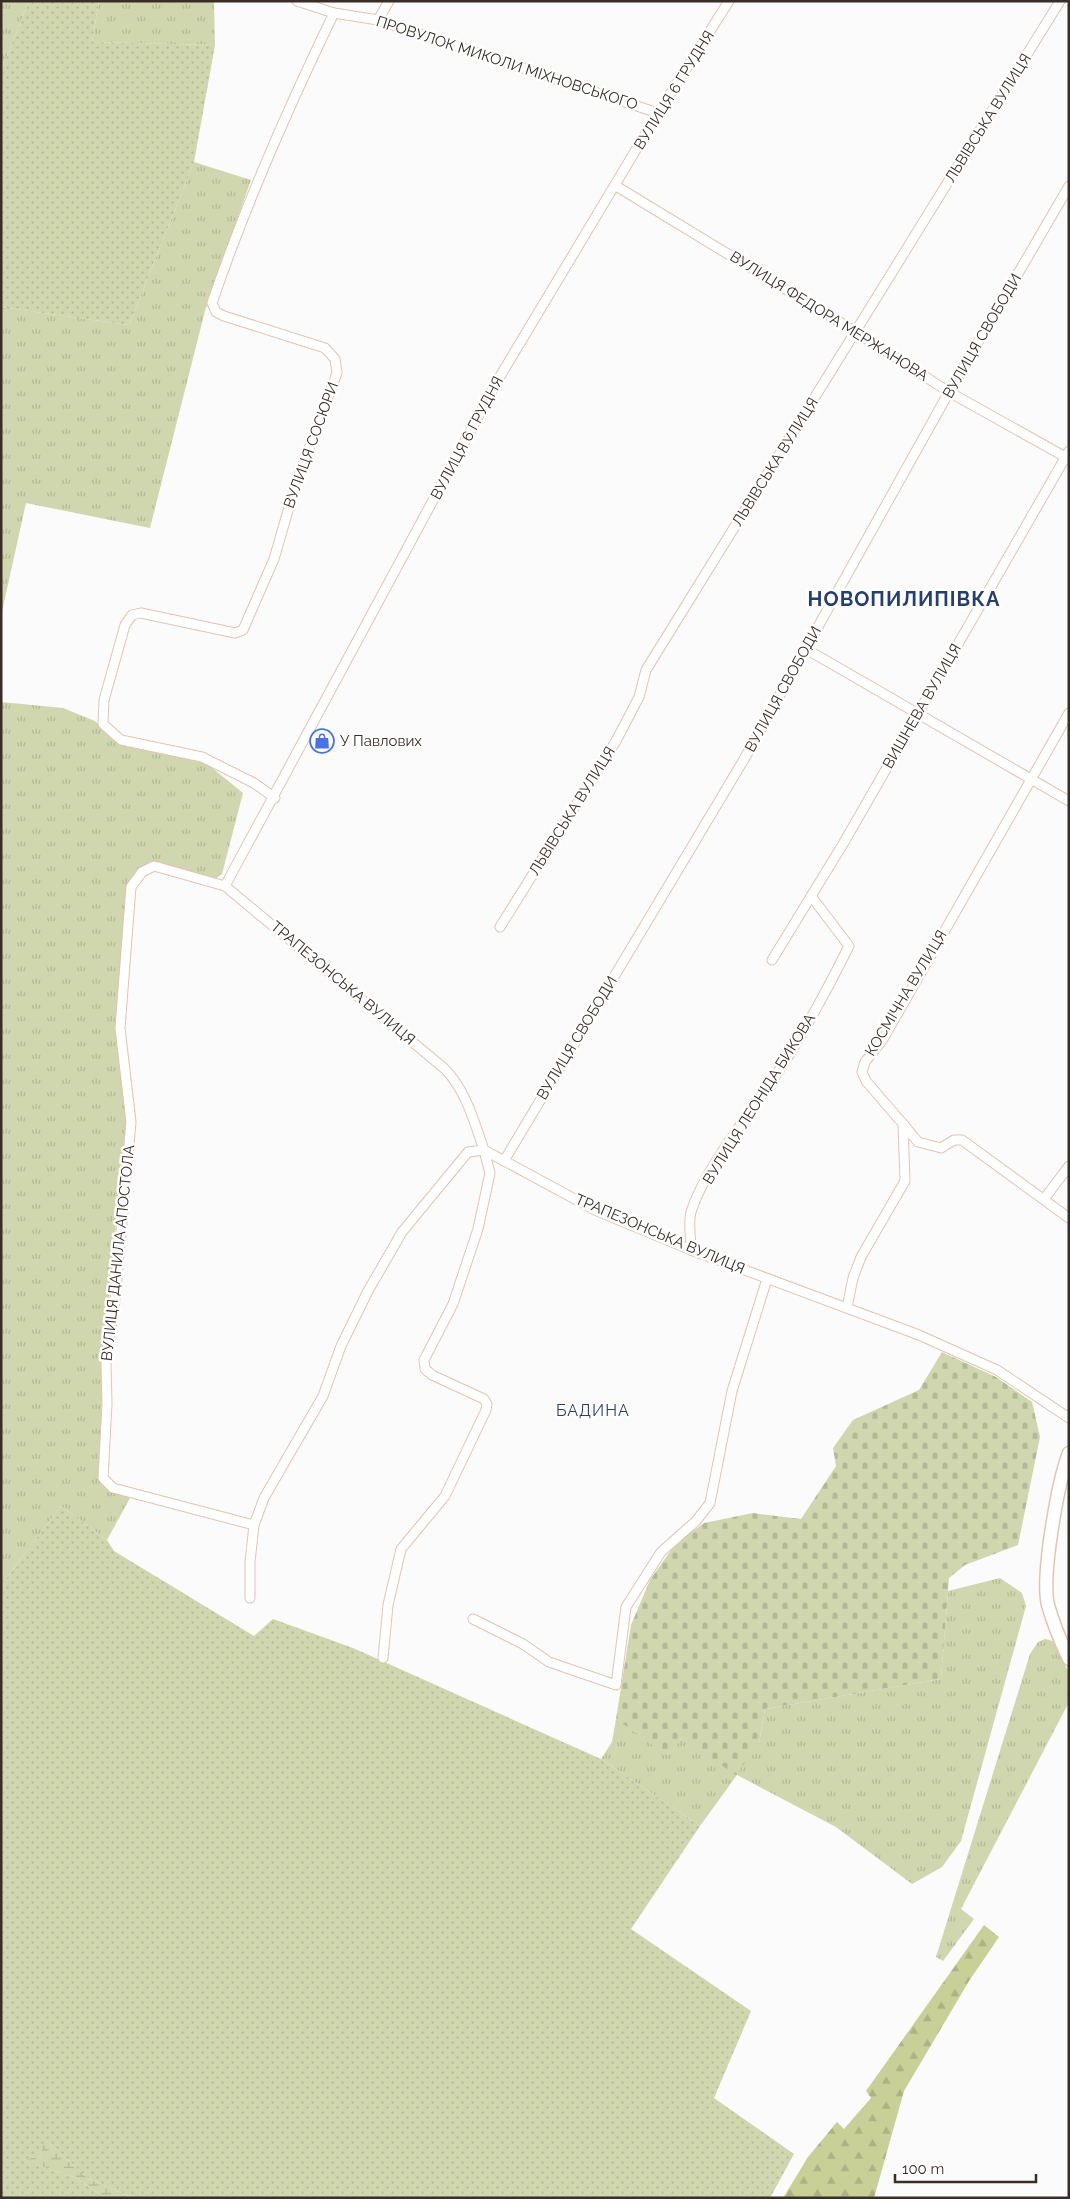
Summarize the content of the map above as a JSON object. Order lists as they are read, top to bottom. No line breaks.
{"streets":{"street":["ПРОВУЛОК МИКОЛИ МІХНОВСЬКОГО","ВУЛИЦЯ 6 ГРУДНЯ","ЛЬВІВСЬКА ВУЛИЦЯ","ВУЛИЦЯ ФЕДОРА МЕРЖАНОВА","ВУЛИЦЯ СВОБОДИ","ВУЛИЦЯ СОСЮРИ","ВИШНЕВА ВУЛИЦЯ","ТРАПЕЗОНСЬКА ВУЛИЦЯ","КОСМІЧНА ВУЛИЦЯ","ВУЛИЦЯ ЛЕОНІДА БИКОВА","ВУЛИЦЯ ДАНИЛА АПОСТОЛА"]},"crossings":[["ПРОВУЛОК МИКОЛИ МІХНОВСЬКОГО","ВУЛИЦЯ 6 ГРУДНЯ"],["ПРОВУЛОК МИКОЛИ МІХНОВСЬКОГО","ВУЛИЦЯ СОСЮРИ"],["ВУЛИЦЯ 6 ГРУДНЯ","ВУЛИЦЯ ФЕДОРА МЕРЖАНОВА"],["ВУЛИЦЯ 6 ГРУДНЯ","ВУЛИЦЯ СОСЮРИ"],["ВУЛИЦЯ 6 ГРУДНЯ","ТРАПЕЗОНСЬКА ВУЛИЦЯ"],["ЛЬВІВСЬКА ВУЛИЦЯ","ВУЛИЦЯ ФЕДОРА МЕРЖАНОВА"],["ВУЛИЦЯ ФЕДОРА МЕРЖАНОВА","ВУЛИЦЯ СВОБОДИ"],["ВУЛИЦЯ ФЕДОРА МЕРЖАНОВА","ВИШНЕВА ВУЛИЦЯ"],["ВУЛИЦЯ СВОБОДИ","ТРАПЕЗОНСЬКА ВУЛИЦЯ"],["ВИШНЕВА ВУЛИЦЯ","ВУЛИЦЯ ЛЕОНІДА БИКОВА"],["ТРАПЕЗОНСЬКА ВУЛИЦЯ","ВУЛИЦЯ ЛЕОНІДА БИКОВА"],["ТРАПЕЗОНСЬКА ВУЛИЦЯ","ВУЛИЦЯ ДАНИЛА АПОСТОЛА"]],"districts":["НОВОПИЛИПІВКА","БАДИНА"],"places":{"shop":["У Павлових"]},"scale_bar":"100 m"}
